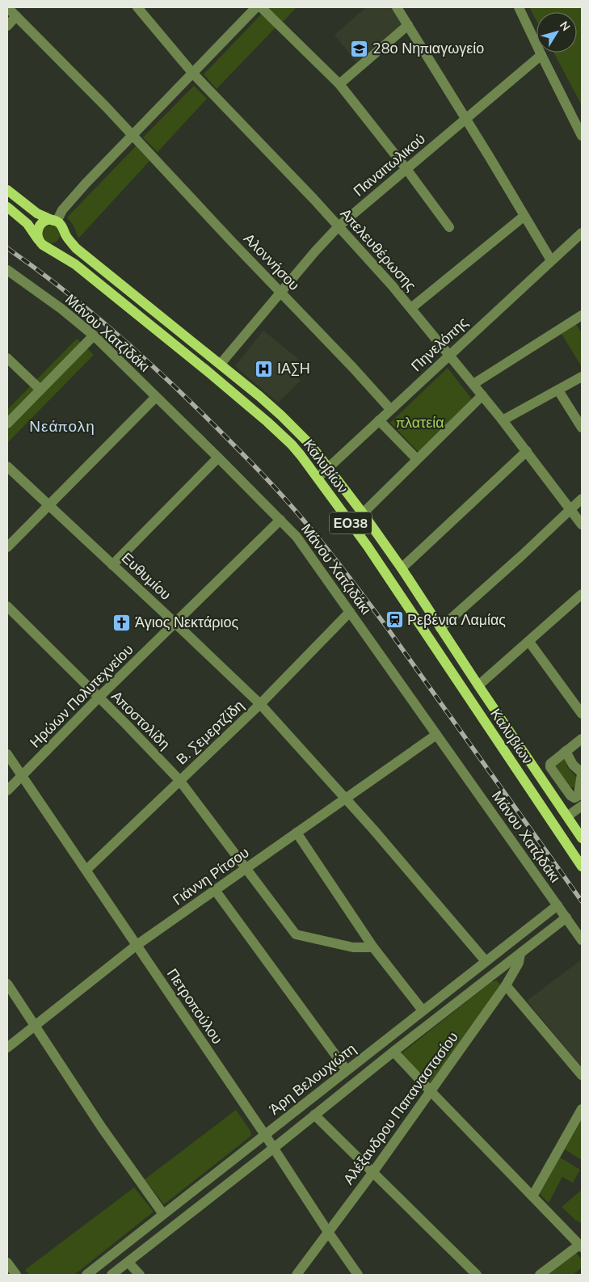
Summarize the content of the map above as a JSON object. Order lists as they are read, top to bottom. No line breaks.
{"streets":{"main road":["Καλυβίων","ΕΟ38"],"street":["Παναιτωλικού","Απελευθέρωσης","Αλοννήσου","Μάνου Χατζιδάκι","Πηνελόπης","Ευθυμίου","Ηρώων Πολυτεχνείου","Αποστολίδη","Β. Σεμερτζίδη","Γιάννη Ρίτσου","Πετροπούλου","Άρη Βελουχιώτη","Αλέξανδρου Παπαναστασίου"]},"crossings":[["Παναιτωλικού","Απελευθέρωσης"],["Παναιτωλικού","Αλοννήσου"],["Παναιτωλικού","Καλυβίων"],["Απελευθέρωσης","Πηνελόπης"],["Αλοννήσου","Πηνελόπης"],["Μάνου Χατζιδάκι","Ηρώων Πολυτεχνείου"],["Μάνου Χατζιδάκι","Β. Σεμερτζίδη"],["Μάνου Χατζιδάκι","Γιάννη Ρίτσου"],["Μάνου Χατζιδάκι","Άρη Βελουχιώτη"],["Πηνελόπης","Καλυβίων"],["Καλυβίων","ΕΟ38"],["Ευθυμίου","Ηρώων Πολυτεχνείου"],["Ευθυμίου","Β. Σεμερτζίδη"],["Ευθυμίου","Γιάννη Ρίτσου"],["Ευθυμίου","Άρη Βελουχιώτη"],["Ηρώων Πολυτεχνείου","Αποστολίδη"],["Ηρώων Πολυτεχνείου","Πετροπούλου"],["Αποστολίδη","Β. Σεμερτζίδη"],["Αποστολίδη","Γιάννη Ρίτσου"],["Β. Σεμερτζίδη","Πετροπούλου"],["Γιάννη Ρίτσου","Πετροπούλου"],["Πετροπούλου","Άρη Βελουχιώτη"],["Πετροπούλου","Αλέξανδρου Παπαναστασίου"],["Άρη Βελουχιώτη","Αλέξανδρου Παπαναστασίου"]],"districts":["Νεάπολη"],"parks":["πλατεία"],"places":{"school or university":["28ο Νηπιαγωγείο"],"hospital":["ΙΑΣΗ"],"station":["Ρεβένια Λαμίας"],"church":["Άγιος Νεκτάριος"]},"north":"top right"}
